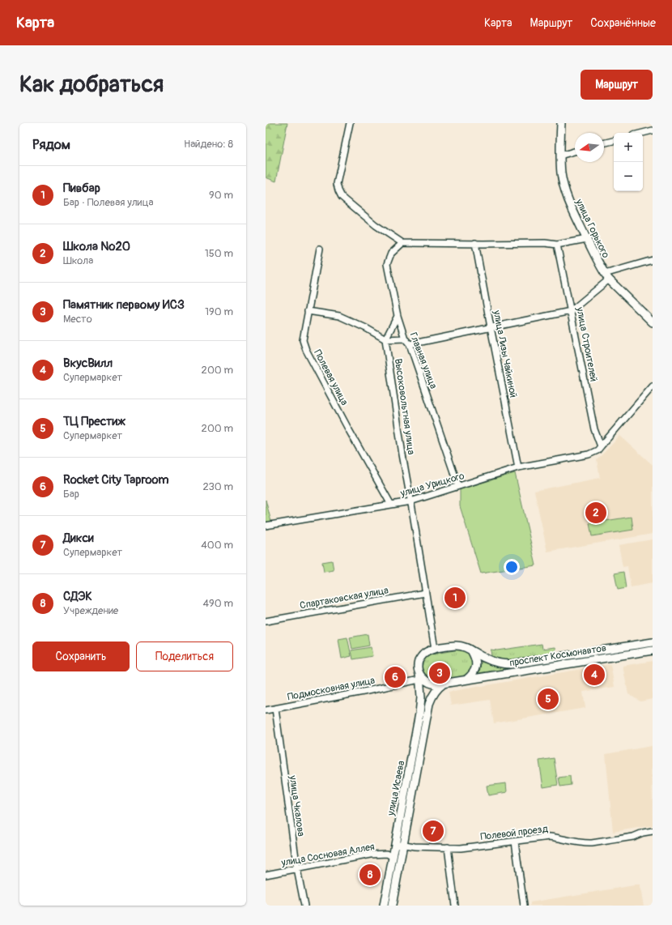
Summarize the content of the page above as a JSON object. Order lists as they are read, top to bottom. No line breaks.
{"streets":{"main road":["улица Горького","проспект Космонавтов","улица Исаева"],"street":["улица Строителей","улица Лизы Чайкиной","Главная улица","Полевая улица","Высоковольтная улица","улица Урицкого","Спартаковская улица","Подмосковная улица","улица Чкалова","Полевой проезд","улица Сосновая Аллея"]},"crossings":[["улица Строителей","улица Урицкого"],["улица Лизы Чайкиной","улица Урицкого"],["Главная улица","улица Урицкого"],["Полевая улица","улица Урицкого"],["Высоковольтная улица","улица Урицкого"],["проспект Космонавтов","Подмосковная улица"],["проспект Космонавтов","улица Исаева"],["Подмосковная улица","улица Исаева"],["Подмосковная улица","улица Чкалова"],["улица Исаева","Полевой проезд"],["улица Исаева","улица Сосновая Аллея"],["улица Чкалова","улица Сосновая Аллея"]],"north":"left","page":{"header":"Карта","nav":["Карта","Маршрут","Сохранённые"],"buttons":["Маршрут",["Сохранить","Поделиться"]],"title":"Как добраться","heading":["Рядом","Найдено: 8"],"map_buttons":["+","−"],"list":[{"mark":"1","name":"Пивбар","note":"Бар · Полевая улица","value":"90 m"},{"mark":"2","name":"Школа №20","note":"Школа","value":"150 m"},{"mark":"3","name":"Памятник первому ИСЗ","note":"Место","value":"190 m"},{"mark":"4","name":"ВкусВилл","note":"Супермаркет","value":"200 m"},{"mark":"5","name":"ТЦ Престиж","note":"Супермаркет","value":"200 m"},{"mark":"6","name":"Rocket City Taproom","note":"Бар","value":"230 m"},{"mark":"7","name":"Дикси","note":"Супермаркет","value":"400 m"},{"mark":"8","name":"СДЭК","note":"Учреждение","value":"490 m"}],"pins":["2","1","3","4","6","5","7","8"]}}
